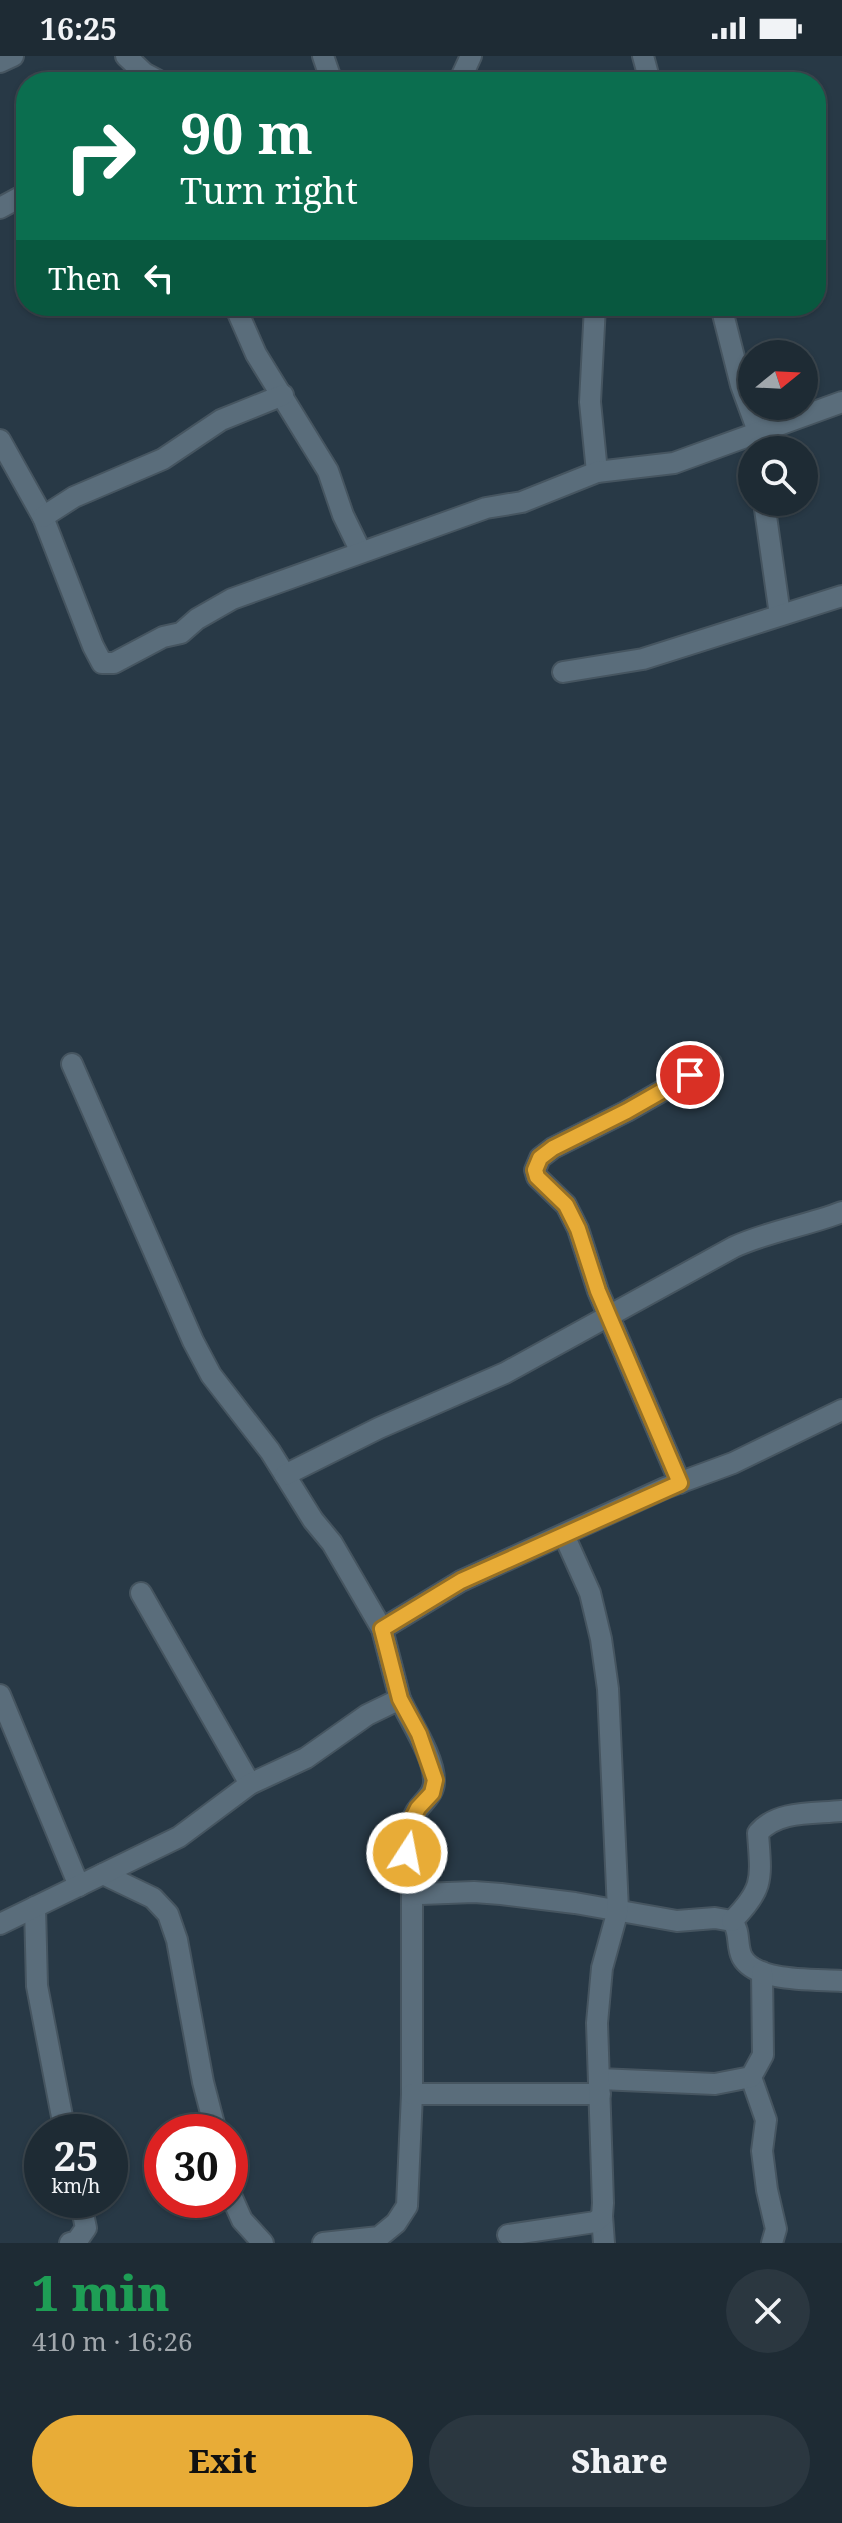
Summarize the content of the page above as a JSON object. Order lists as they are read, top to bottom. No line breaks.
{"north":"right","page":{"status":"16:25","turn":["90 m","Turn right"],"then":"Then","speed":"25 km/h","limit":"30","heading":["1 min","410 m · 16:26"],"buttons":["Exit","Share"]}}
